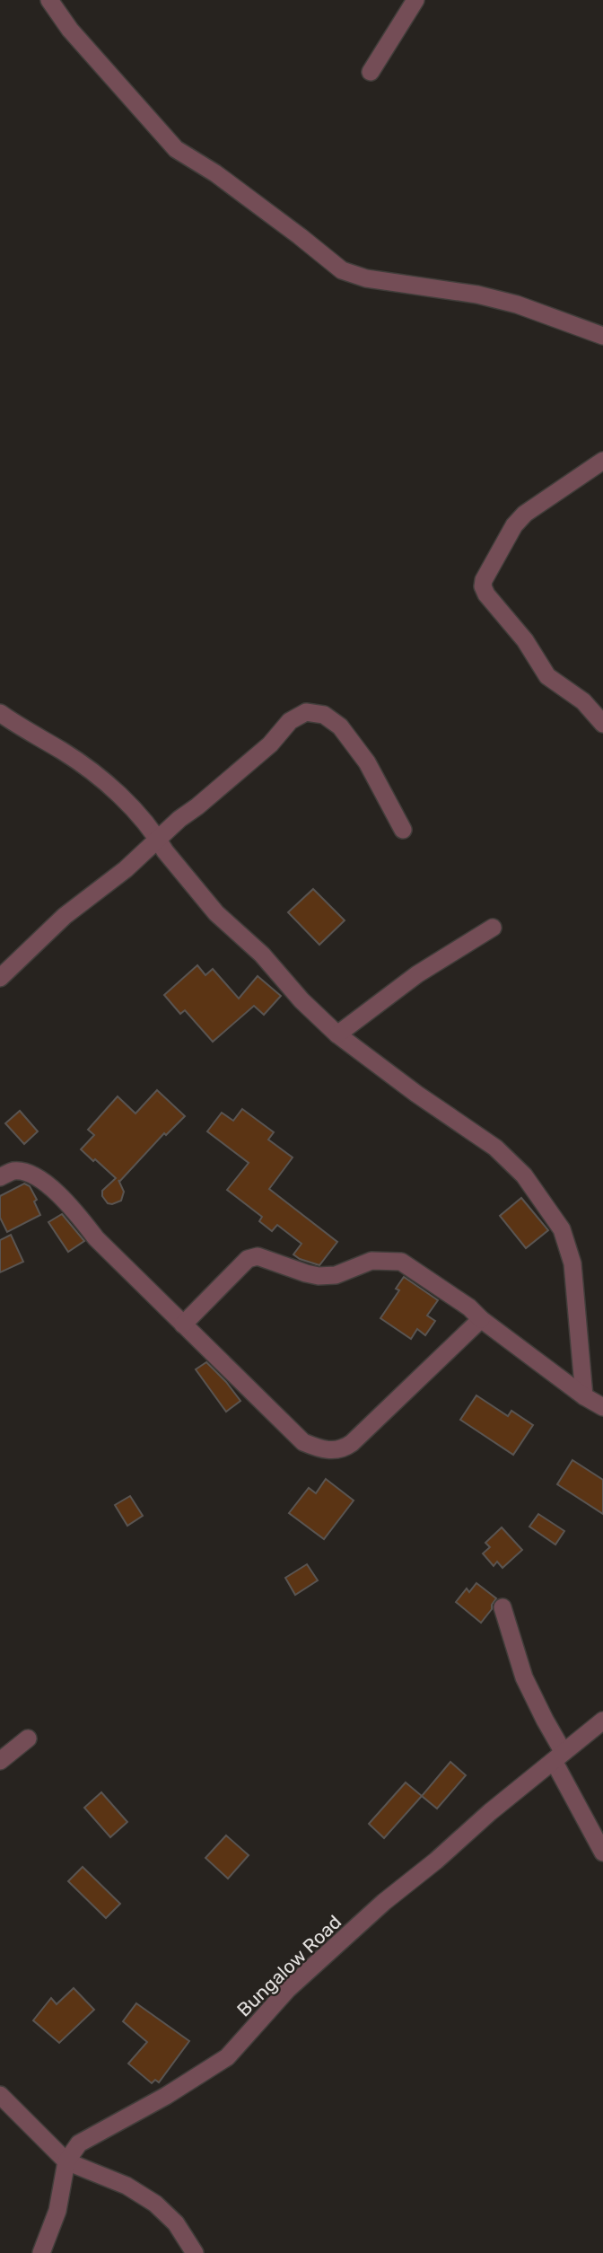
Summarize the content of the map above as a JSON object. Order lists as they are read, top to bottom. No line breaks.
{"streets":{"street":["Bungalow Road"]}}
